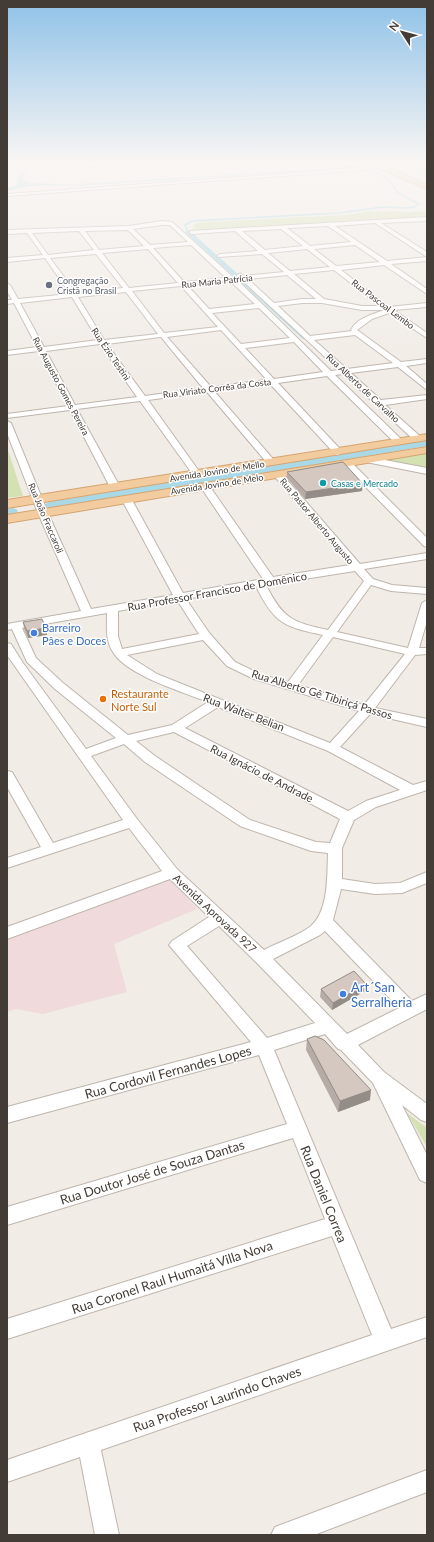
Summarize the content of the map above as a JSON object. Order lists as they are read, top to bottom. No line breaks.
{"streets":{"main road":["Avenida Jovino de Mello","Avenida Jovino de Melo"],"street":["Rua Maria Patrícia","Rua Pascoal Lembo","Rua Ézio Testini","Rua Augusto Gomes Pereira","Rua Viriato Corrêa da Costa","Rua Alberto de Carvalho","Rua João Fraccaroli","Rua Pastor Alberto Augusto","Rua Professor Francisco de Domênico","Rua Alberto Gê Tibiriçá Passos","Rua Walter Belian","Rua Ignácio de Andrade","Avenida Aprovada 927","Rua Cordovil Fernandes Lopes","Rua Doutor José de Souza Dantas","Rua Daniel Correa","Rua Coronel Raul Humaitá Villa Nova","Rua Professor Laurindo Chaves"]},"crossings":[["Rua Maria Patrícia","Rua Pascoal Lembo"],["Rua Maria Patrícia","Rua Ézio Testini"],["Rua Maria Patrícia","Rua Augusto Gomes Pereira"],["Rua Maria Patrícia","Rua Alberto de Carvalho"],["Rua Ézio Testini","Rua Viriato Corrêa da Costa"],["Rua Ézio Testini","Avenida Jovino de Mello"],["Rua Augusto Gomes Pereira","Rua Viriato Corrêa da Costa"],["Rua Augusto Gomes Pereira","Avenida Jovino de Mello"],["Rua Viriato Corrêa da Costa","Rua Alberto de Carvalho"],["Rua Alberto de Carvalho","Avenida Jovino de Mello"],["Avenida Jovino de Mello","Rua João Fraccaroli"],["Avenida Jovino de Melo","Rua João Fraccaroli"],["Avenida Jovino de Melo","Rua Pastor Alberto Augusto"],["Rua João Fraccaroli","Rua Professor Francisco de Domênico"],["Rua Pastor Alberto Augusto","Rua Professor Francisco de Domênico"],["Rua Professor Francisco de Domênico","Rua Alberto Gê Tibiriçá Passos"],["Avenida Aprovada 927","Rua Cordovil Fernandes Lopes"],["Avenida Aprovada 927","Rua Daniel Correa"],["Rua Cordovil Fernandes Lopes","Rua Daniel Correa"],["Rua Doutor José de Souza Dantas","Rua Daniel Correa"],["Rua Daniel Correa","Rua Coronel Raul Humaitá Villa Nova"],["Rua Daniel Correa","Rua Professor Laurindo Chaves"]],"places":["Congregação Cristã no Brasil","Casas e Mercado","Barreiro Pâes e Doces","Restaurante Norte Sul","Art´San Serralheria"],"north":"top left"}
